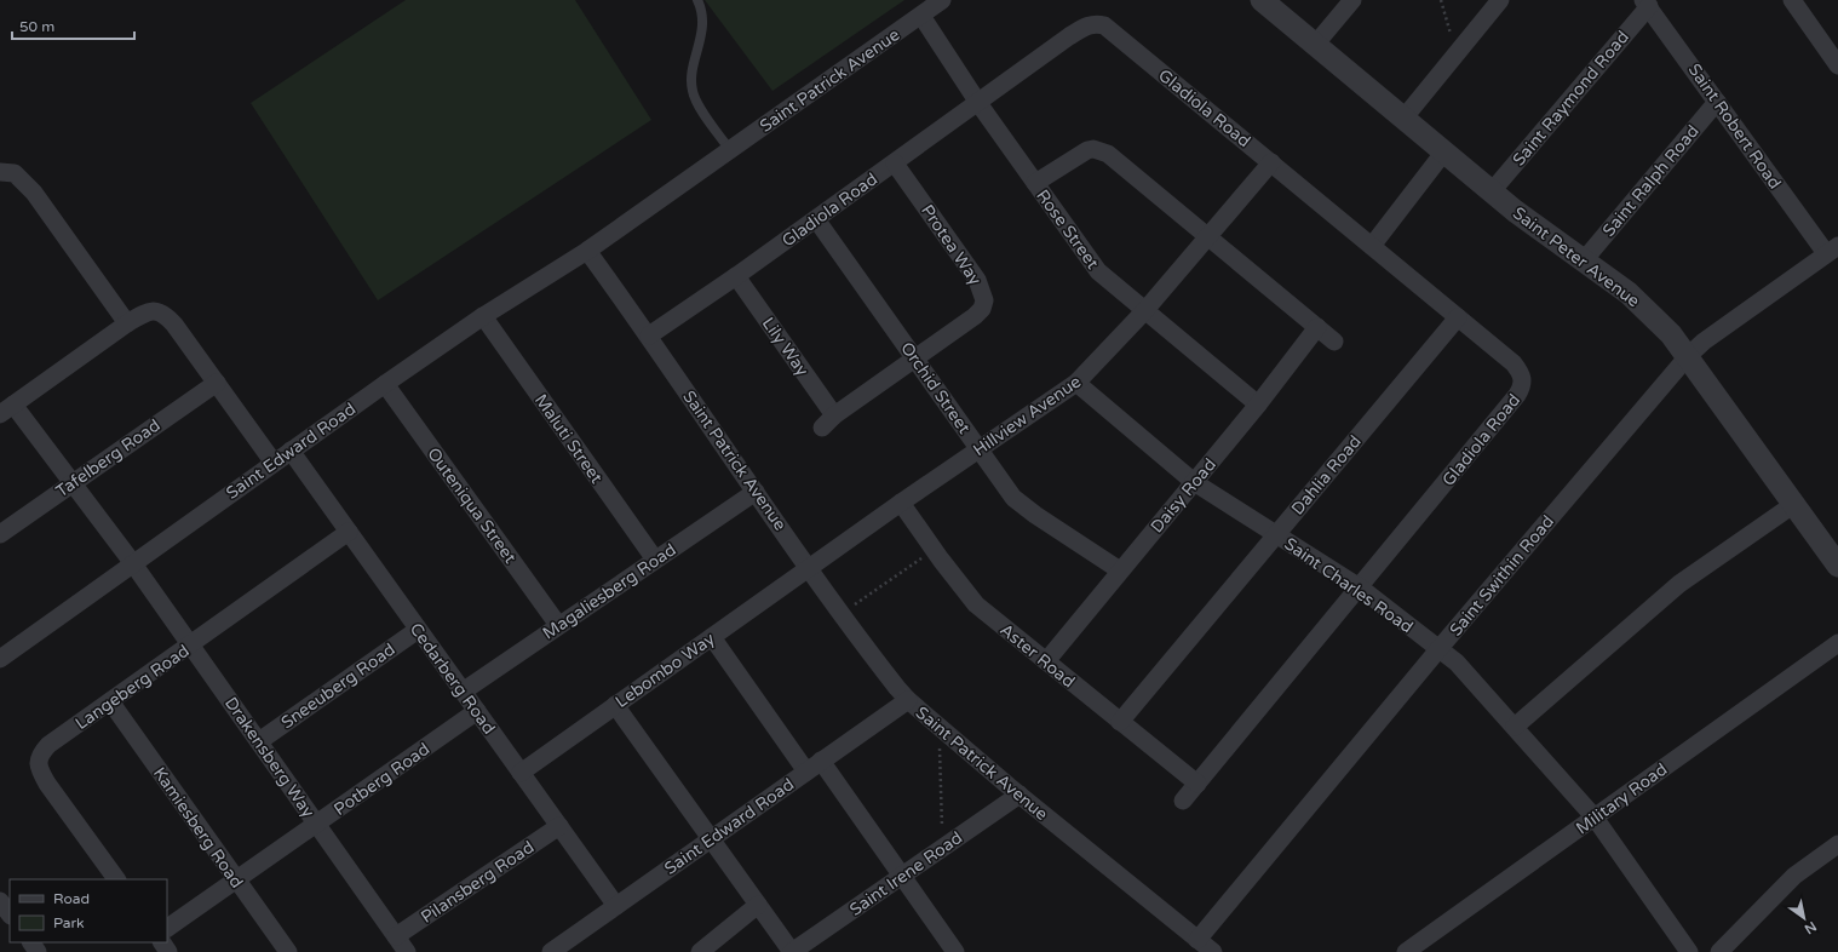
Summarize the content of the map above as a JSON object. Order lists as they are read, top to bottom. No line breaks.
{"streets":{"street":["Saint Patrick Avenue","Saint Raymond Road","Gladiola Road","Saint Robert Road","Saint Ralph Road","Rose Street","Protea Way","Saint Peter Avenue","Lily Way","Orchid Street","Hillview Avenue","Maluti Street","Saint Edward Road","Tafelberg Road","Dahlia Road","Daisy Road","Outeniqua Street","Saint Swithin Road","Saint Charles Road","Magaliesberg Road","Aster Road","Lebombo Way","Cedarberg Road","Sneeuberg Road","Langeberg Road","Drakensberg Way","Potberg Road","Military Road","Kamiesberg Road","Saint Irene Road","Pilansberg Road"]},"crossings":[["Saint Patrick Avenue","Gladiola Road"],["Saint Patrick Avenue","Rose Street"],["Saint Patrick Avenue","Hillview Avenue"],["Saint Patrick Avenue","Saint Edward Road"],["Saint Patrick Avenue","Saint Swithin Road"],["Saint Patrick Avenue","Magaliesberg Road"],["Saint Patrick Avenue","Lebombo Way"],["Saint Patrick Avenue","Saint Irene Road"],["Saint Raymond Road","Saint Robert Road"],["Saint Raymond Road","Saint Peter Avenue"],["Gladiola Road","Rose Street"],["Gladiola Road","Protea Way"],["Gladiola Road","Lily Way"],["Gladiola Road","Orchid Street"],["Gladiola Road","Hillview Avenue"],["Gladiola Road","Dahlia Road"],["Gladiola Road","Saint Charles Road"],["Saint Robert Road","Saint Ralph Road"],["Saint Robert Road","Saint Swithin Road"],["Saint Ralph Road","Saint Peter Avenue"],["Rose Street","Hillview Avenue"],["Rose Street","Daisy Road"],["Protea Way","Lily Way"],["Protea Way","Orchid Street"],["Saint Peter Avenue","Saint Swithin Road"],["Lily Way","Orchid Street"],["Orchid Street","Hillview Avenue"],["Orchid Street","Daisy Road"],["Hillview Avenue","Saint Charles Road"],["Hillview Avenue","Aster Road"],["Hillview Avenue","Lebombo Way"],["Maluti Street","Saint Edward Road"],["Maluti Street","Magaliesberg Road"],["Saint Edward Road","Outeniqua Street"],["Saint Edward Road","Cedarberg Road"],["Saint Edward Road","Drakensberg Way"],["Saint Edward Road","Saint Irene Road"],["Tafelberg Road","Drakensberg Way"],["Dahlia Road","Saint Charles Road"],["Dahlia Road","Aster Road"],["Daisy Road","Saint Charles Road"],["Daisy Road","Aster Road"],["Outeniqua Street","Magaliesberg Road"],["Saint Swithin Road","Saint Charles Road"],["Saint Charles Road","Military Road"],["Magaliesberg Road","Cedarberg Road"],["Lebombo Way","Cedarberg Road"],["Lebombo Way","Saint Irene Road"],["Cedarberg Road","Sneeuberg Road"],["Cedarberg Road","Langeberg Road"],["Cedarberg Road","Potberg Road"],["Cedarberg Road","Pilansberg Road"],["Sneeuberg Road","Drakensberg Way"],["Langeberg Road","Drakensberg Way"],["Langeberg Road","Kamiesberg Road"],["Drakensberg Way","Potberg Road"],["Drakensberg Way","Pilansberg Road"],["Potberg Road","Kamiesberg Road"]],"legend":["Road","Park"],"scale_bar":"50 m","north":"bottom right"}
